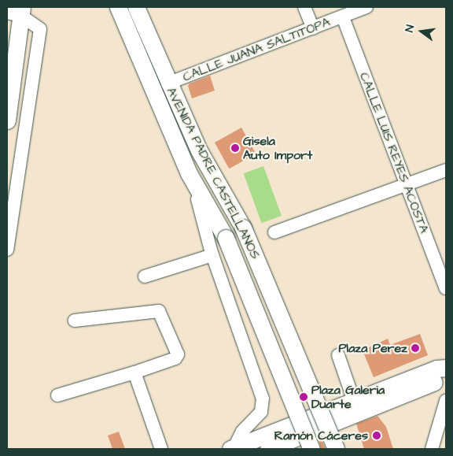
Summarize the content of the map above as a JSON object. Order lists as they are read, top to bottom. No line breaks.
{"streets":{"main road":["AVENIDA PADRE CASTELLANOS"],"street":["CALLE JUANA SALTITOPA","CALLE LUIS REYES ACOSTA"]},"crossings":[["CALLE JUANA SALTITOPA","CALLE LUIS REYES ACOSTA"],["CALLE JUANA SALTITOPA","AVENIDA PADRE CASTELLANOS"]],"places":["Gisela Auto Import","Plaza Perez","Plaza Galeria Duarte","Ramón Cáceres"],"north":"left"}
